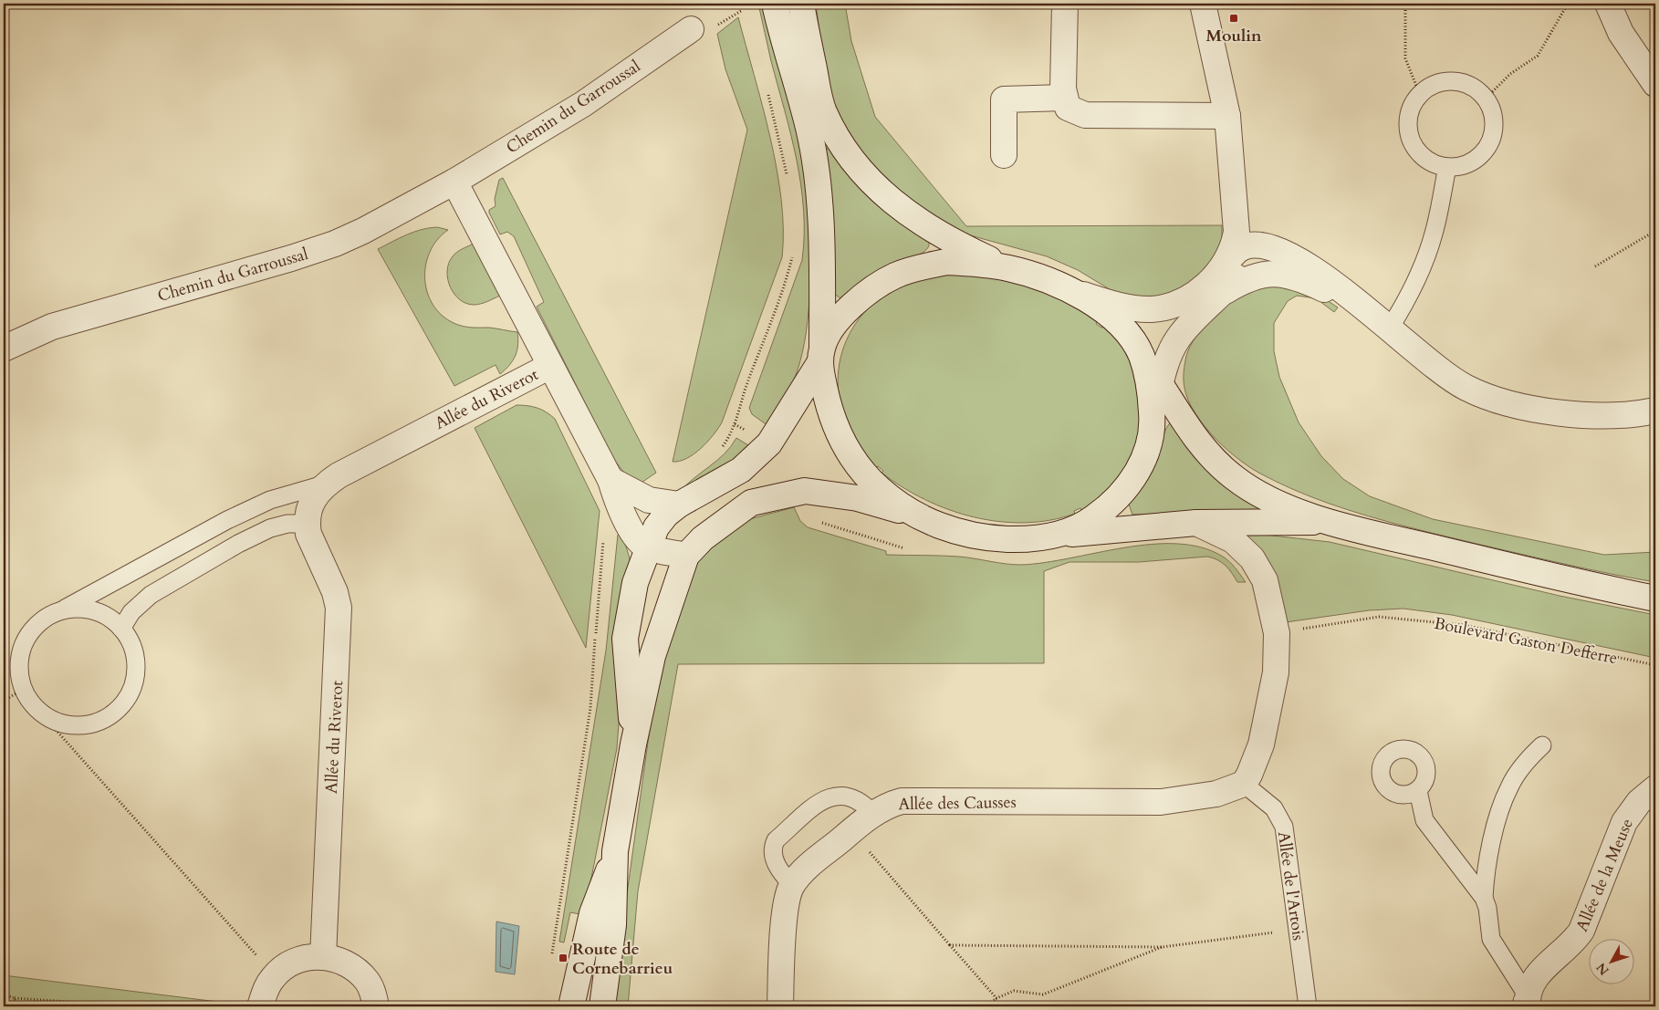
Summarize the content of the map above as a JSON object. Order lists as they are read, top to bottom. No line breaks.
{"streets":{"street":["Chemin du Garroussal","Allée du Riverot","Allée des Causses","Allée de la Meuse"],"lane":["Allée de l'Artois"],"path":["Boulevard Gaston Defferre"]},"crossings":[["Allée des Causses","Allée de l'Artois"]],"places":{"transit":["Moulin","Route de Cornebarrieu"]},"north":"bottom left"}
